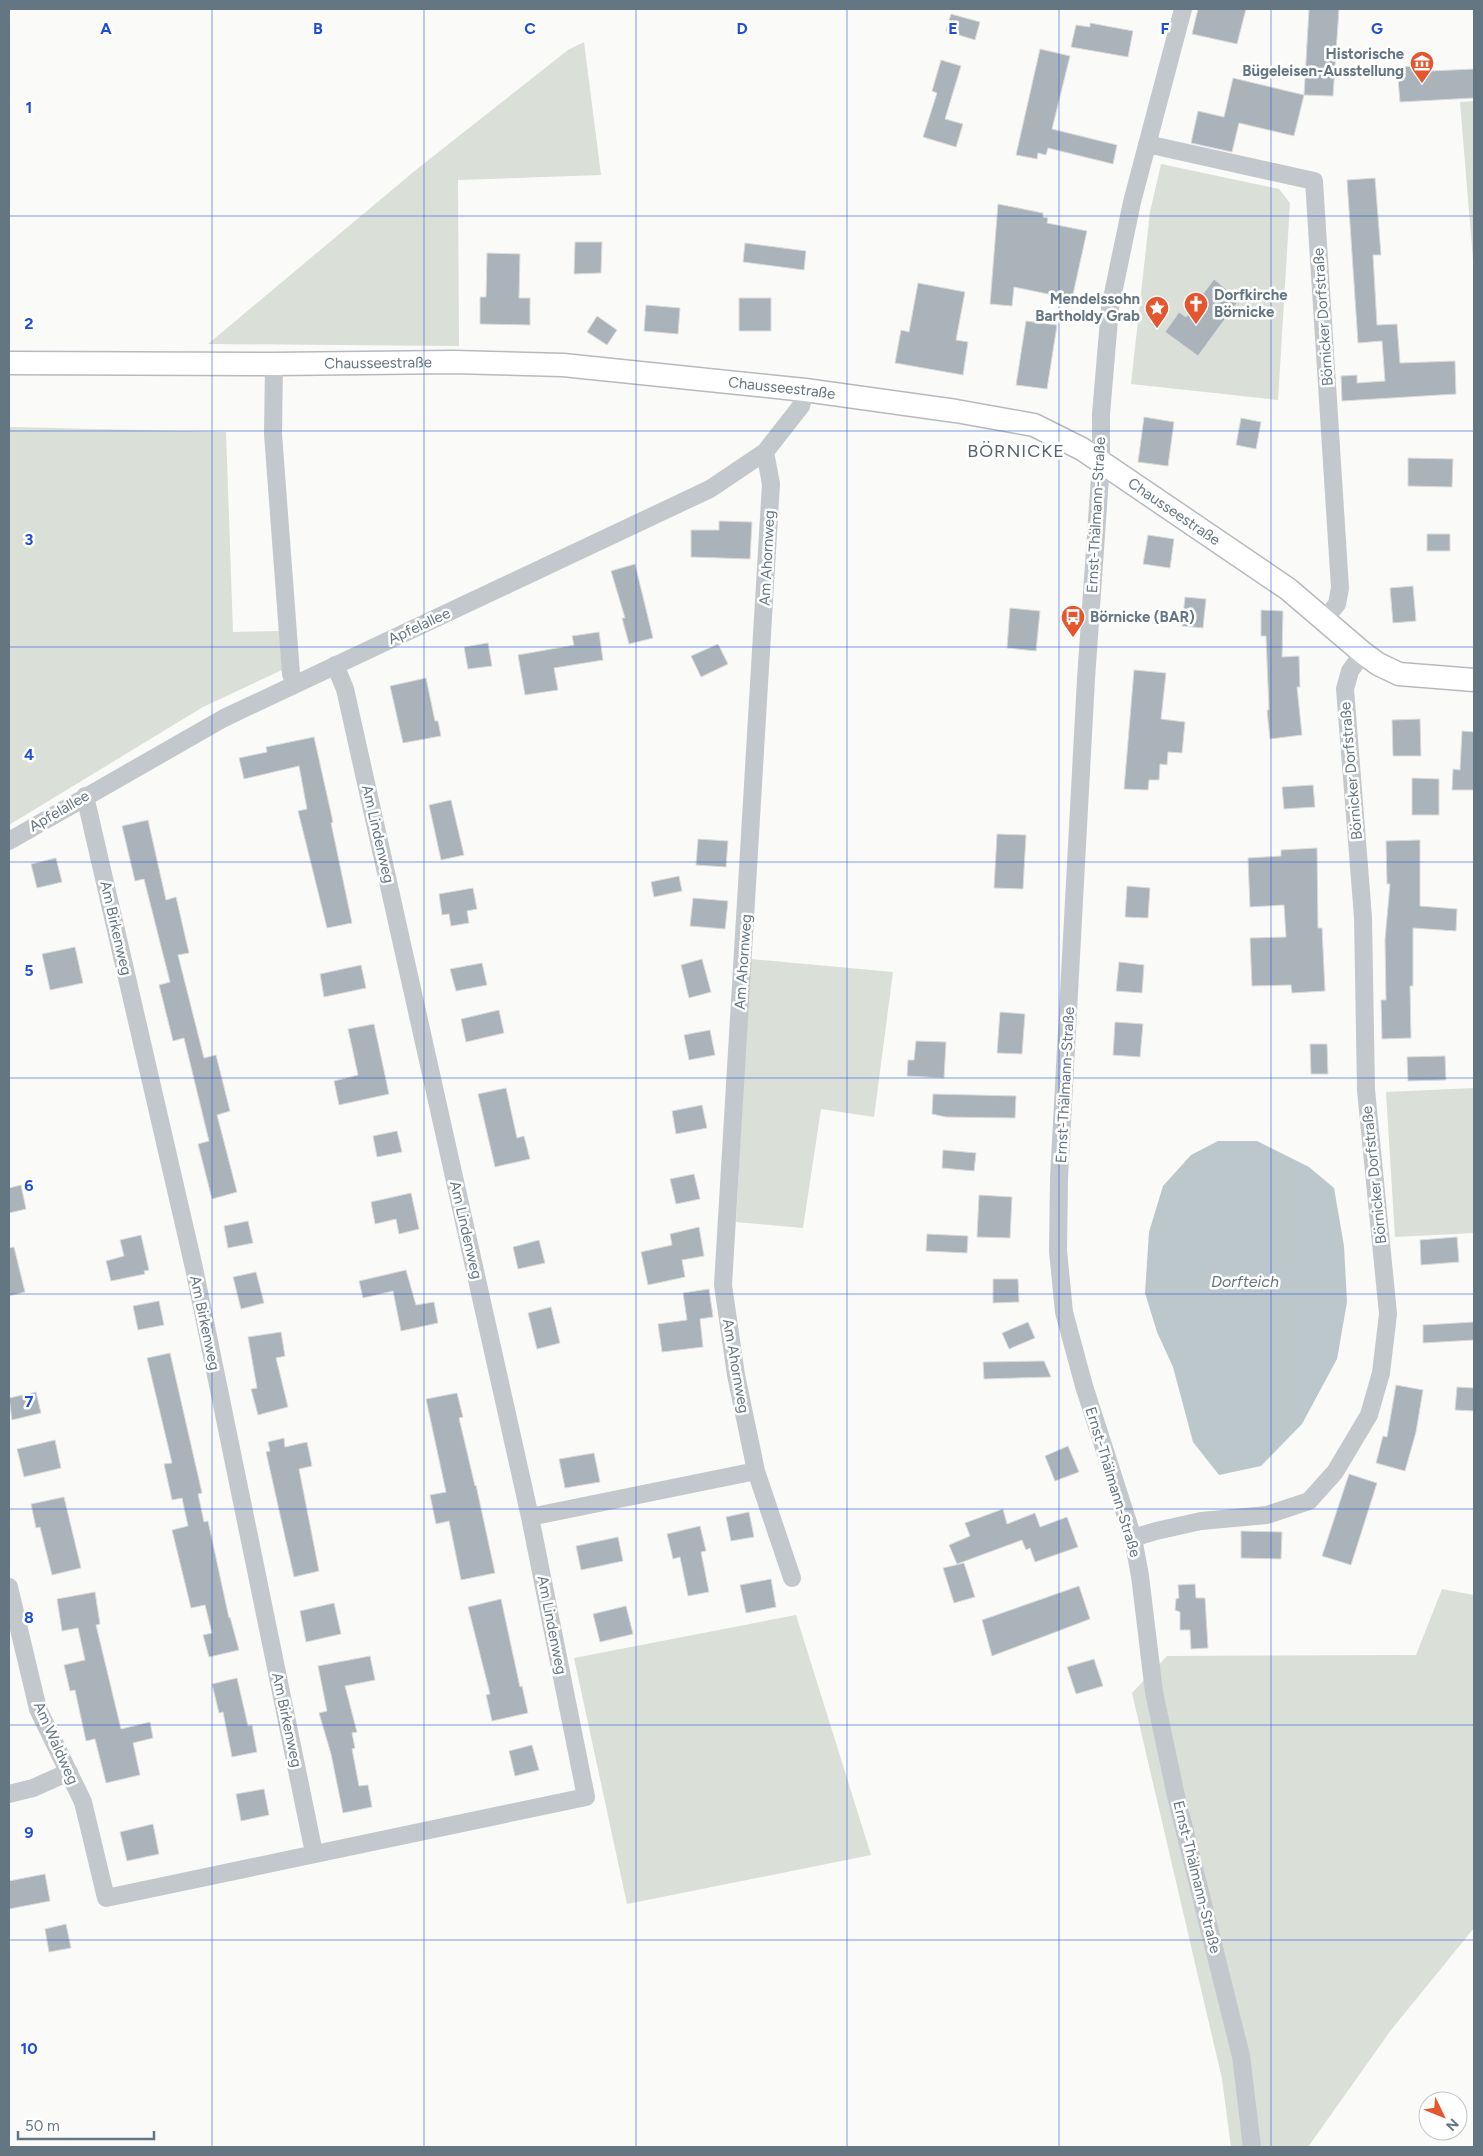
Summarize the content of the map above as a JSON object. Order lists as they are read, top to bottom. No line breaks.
{"streets":{"main road":["Chausseestraße"],"street":["Börnicker Dorfstraße","Ernst-Thälmann-Straße","Am Ahornweg","Apfelallee","Am Lindenweg","Am Birkenweg","Am Waldweg"]},"crossings":[["Börnicker Dorfstraße","Chausseestraße"],["Börnicker Dorfstraße","Ernst-Thälmann-Straße"],["Chausseestraße","Ernst-Thälmann-Straße"],["Chausseestraße","Apfelallee"],["Am Ahornweg","Apfelallee"],["Apfelallee","Am Lindenweg"],["Apfelallee","Am Birkenweg"],["Am Lindenweg","Am Birkenweg"],["Am Lindenweg","Am Waldweg"],["Am Birkenweg","Am Waldweg"]],"districts":["BÖRNICKE"],"water":["Dorfteich"],"places":{"museum":["Historische Bügeleisen-Ausstellung"],"church":["Dorfkirche Börnicke"],"place":["Mendelssohn Bartholdy Grab"],"bus stop":["Börnicke (BAR)"]},"scale_bar":"50 m","north":"bottom right","grid":{"columns":["A","B","C","D","E","F","G"],"rows":["1","2","3","4","5","6","7","8","9","10"]}}
